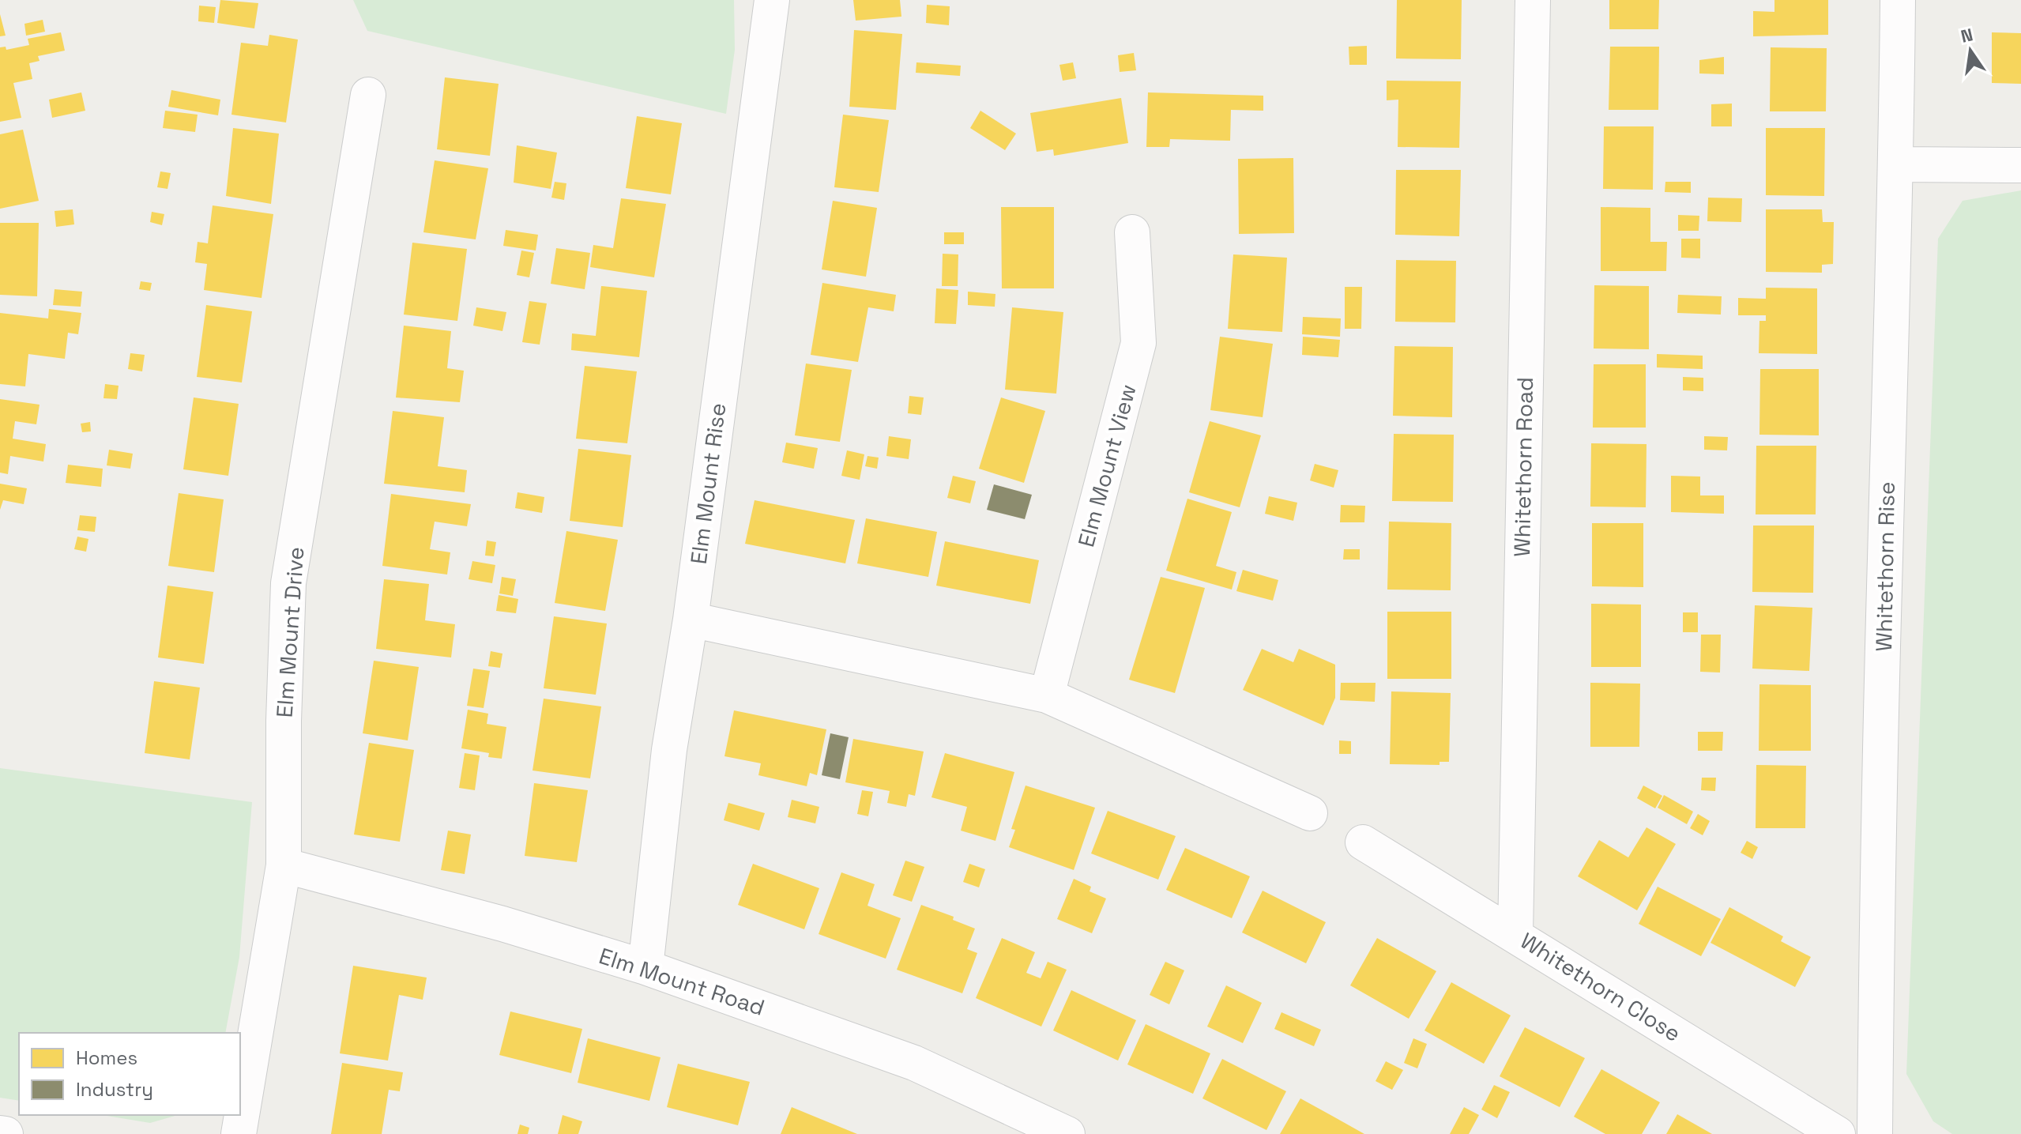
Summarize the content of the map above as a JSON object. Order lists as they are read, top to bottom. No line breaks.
{"streets":{"street":["Elm Mount View","Whitethorn Road","Elm Mount Rise","Whitethorn Rise","Elm Mount Drive","Elm Mount Road","Whitethorn Close"]},"crossings":[["Whitethorn Road","Whitethorn Close"],["Elm Mount Rise","Elm Mount Road"],["Elm Mount Drive","Elm Mount Road"]],"legend":["Homes","Industry"],"north":"top"}
